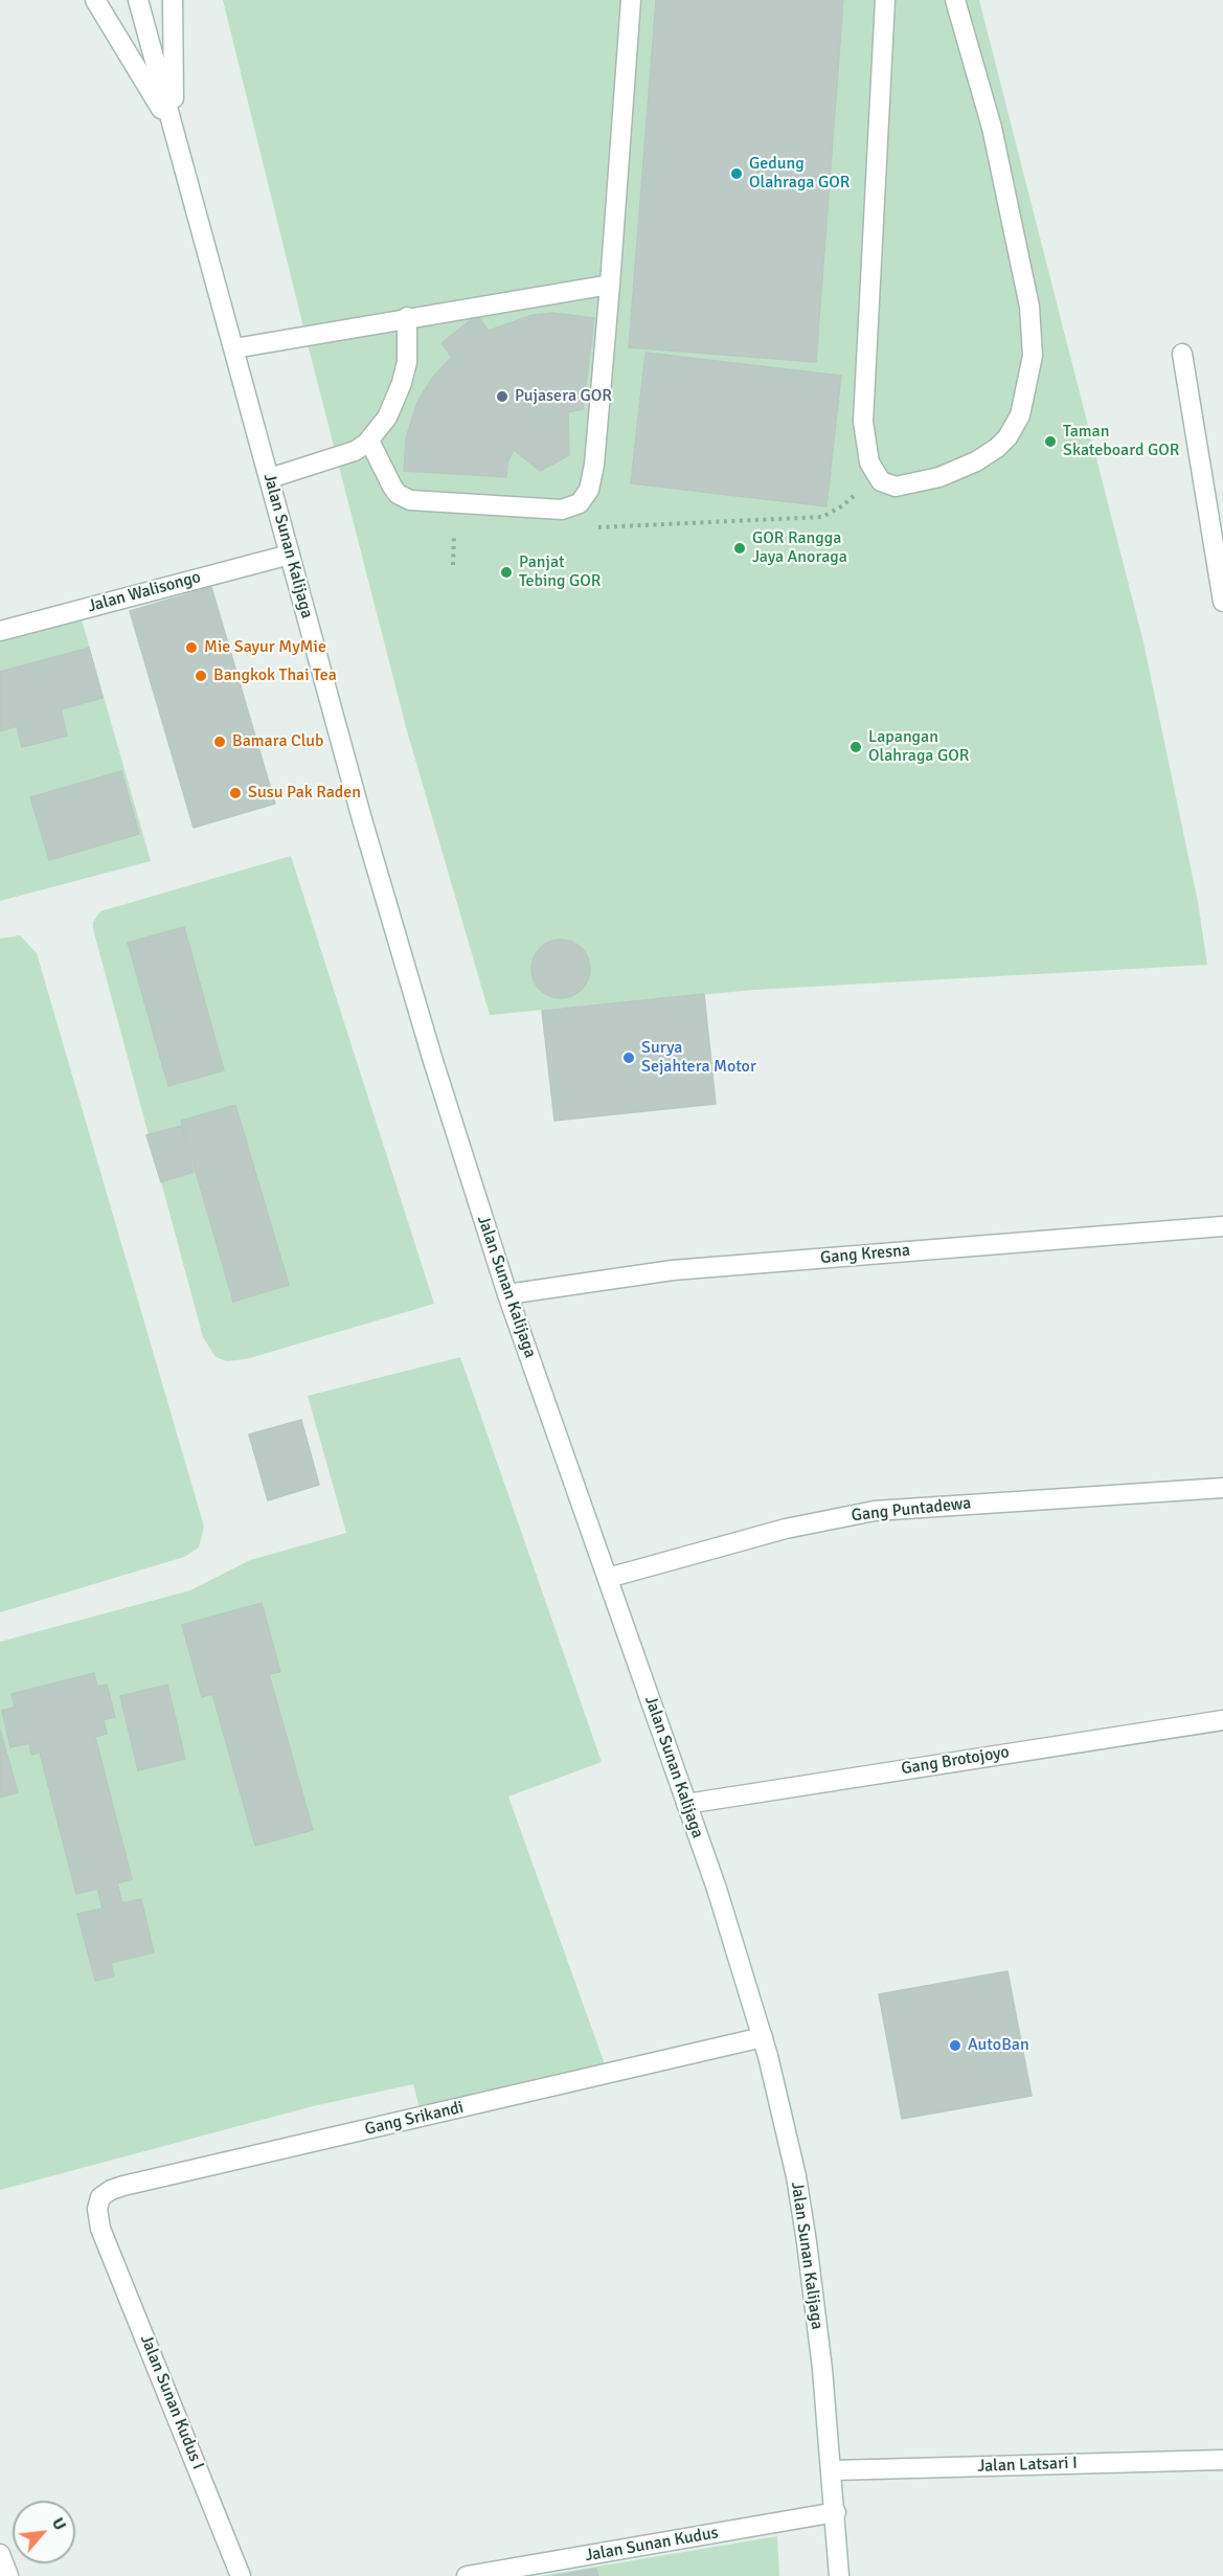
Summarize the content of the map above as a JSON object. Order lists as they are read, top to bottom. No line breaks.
{"streets":{"street":["Jalan Sunan Kalijaga","Jalan Walisongo","Gang Kresna","Gang Puntadewa","Gang Brotojoyo","Gang Srikandi","Jalan Sunan Kudus I","Jalan Latsari I","Jalan Sunan Kudus"]},"crossings":[["Jalan Sunan Kalijaga","Jalan Walisongo"],["Jalan Sunan Kalijaga","Gang Kresna"],["Jalan Sunan Kalijaga","Gang Puntadewa"],["Jalan Sunan Kalijaga","Gang Brotojoyo"],["Jalan Sunan Kalijaga","Gang Srikandi"],["Jalan Sunan Kalijaga","Jalan Latsari I"],["Jalan Sunan Kalijaga","Jalan Sunan Kudus"],["Gang Srikandi","Jalan Sunan Kudus I"]],"places":["Gedung Olahraga GOR","Pujasera GOR","Taman Skateboard GOR","GOR Rangga Jaya Anoraga","Panjat Tebing GOR","Mie Sayur MyMie","Bangkok Thai Tea","Bamara Club","Lapangan Olahraga GOR","Susu Pak Raden","Surya Sejahtera Motor","AutoBan"],"north":"top right"}
